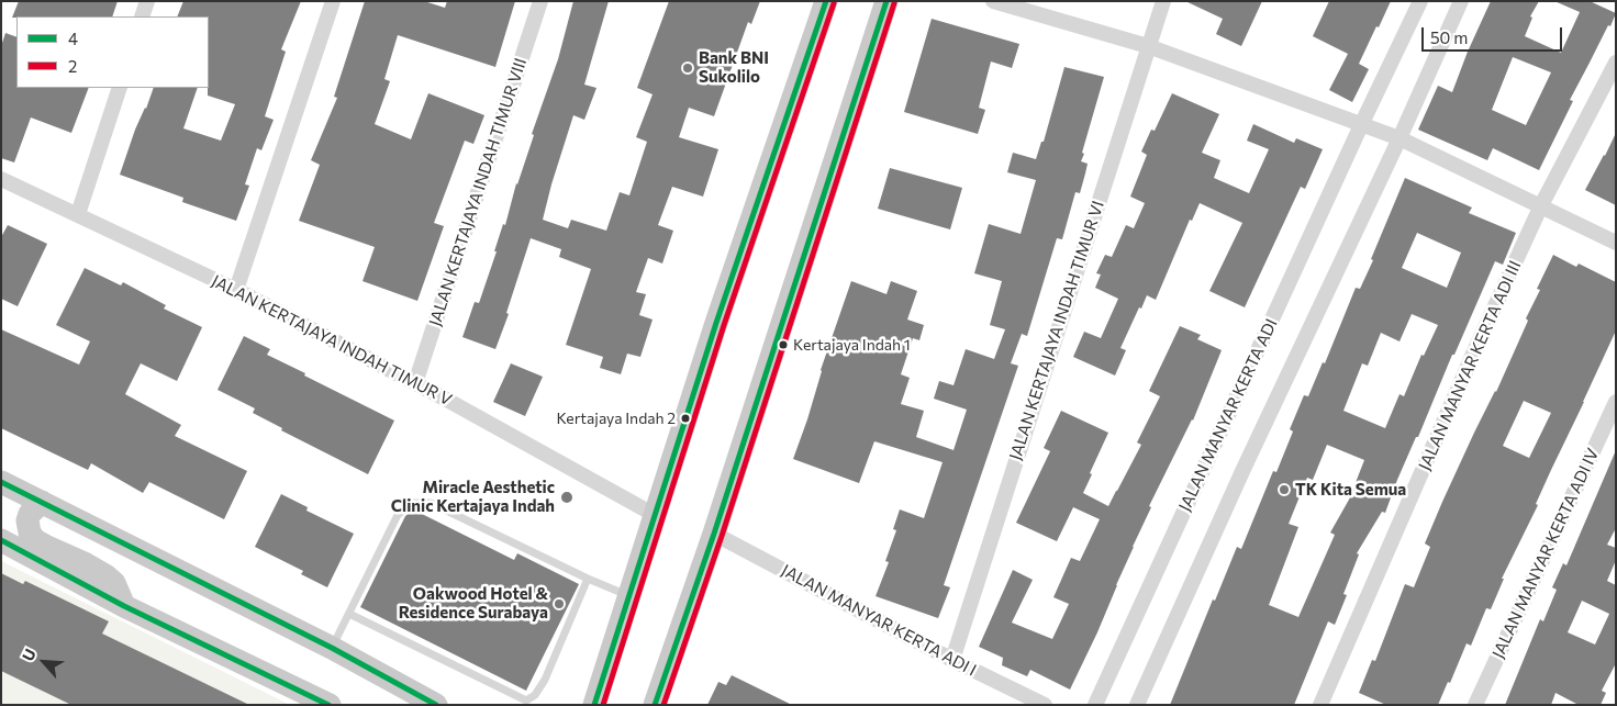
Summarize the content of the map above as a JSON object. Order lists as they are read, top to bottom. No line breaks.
{"streets":{"street":["JALAN KERTAJAYA INDAH TIMUR VIII","JALAN KERTAJAYA INDAH TIMUR VI","JALAN KERTAJAYA INDAH TIMUR V","JALAN MANYAR KERTA ADI III","JALAN MANYAR KERTA ADI","JALAN MANYAR KERTA ADI IV","JALAN MANYAR KERTA ADI I"]},"crossings":[["JALAN KERTAJAYA INDAH TIMUR VIII","JALAN KERTAJAYA INDAH TIMUR V"],["JALAN KERTAJAYA INDAH TIMUR VI","JALAN MANYAR KERTA ADI I"]],"places":["Bank BNI Sukolilo","Kertajaya Indah 1","Kertajaya Indah 2","TK Kita Semua","Miracle Aesthetic Clinic Kertajaya Indah","Oakwood Hotel & Residence Surabaya"],"lines":["transit line 4","transit line 2"],"legend":["4","2"],"scale_bar":"50 m","north":"top left"}
